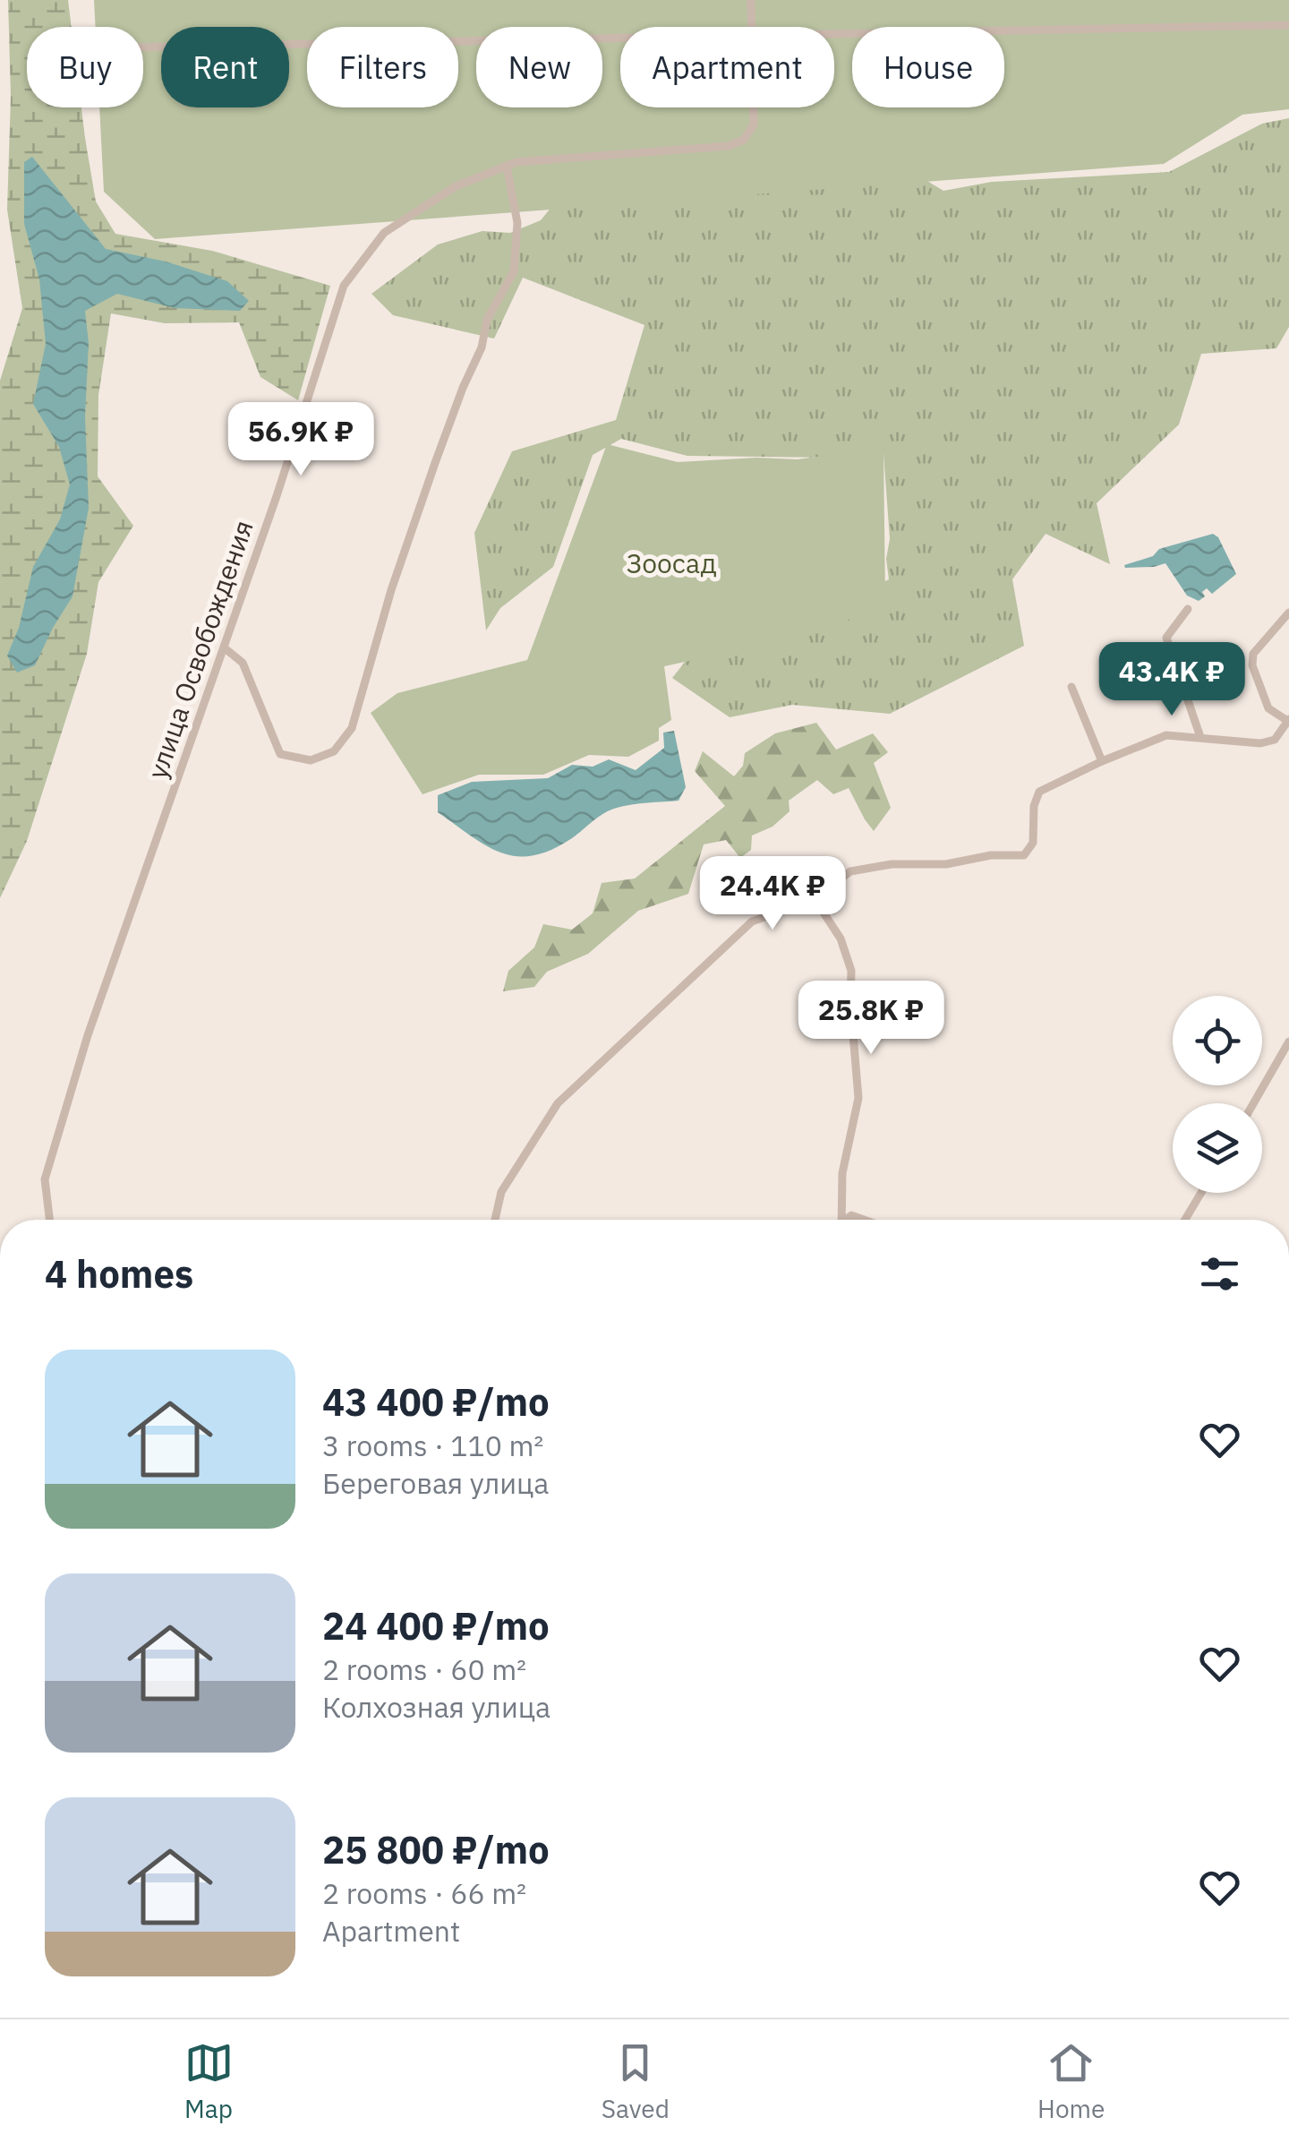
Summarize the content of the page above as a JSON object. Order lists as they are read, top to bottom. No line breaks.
{"streets":{"street":["улица Освобождения"]},"parks":["Зоосад"],"page":{"chip":["Buy","Rent","Filters","New","Apartment","House"],"price":["56.9K ₽","43.4K ₽","24.4K ₽","25.8K ₽"],"heading":"4 homes","list":[{"name":"43 400 ₽/mo","note":"3 rooms · 110 m² · Береговая улица"},{"name":"24 400 ₽/mo","note":"2 rooms · 60 m² · Колхозная улица"},{"name":"25 800 ₽/mo","note":"2 rooms · 66 m² · Apartment"}],"tabs":["Map","Saved","Home"]}}
